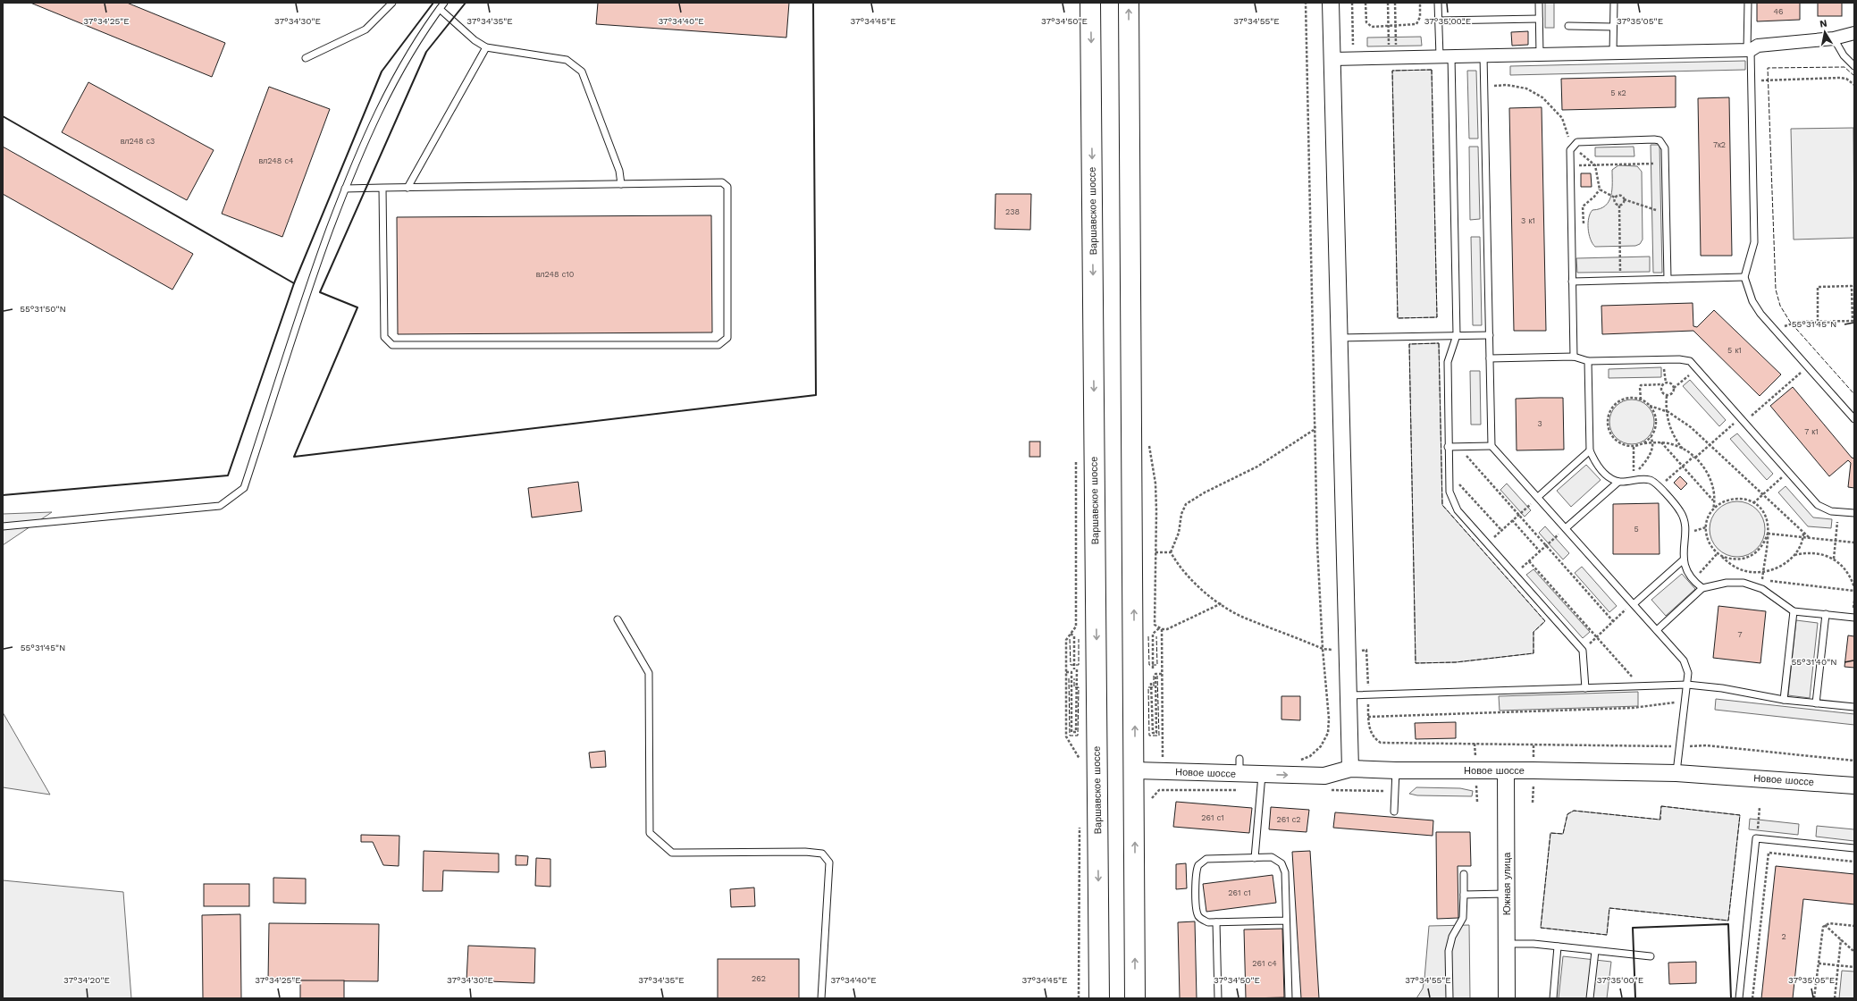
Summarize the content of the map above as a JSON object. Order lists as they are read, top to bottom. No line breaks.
{"streets":{"main road":["Варшавское шоссе"],"street":["Новое шоссе","Южная улица"]},"crossings":[["Новое шоссе","Южная улица"]],"house_numbers":["46","5 к2","вл248 с3","7к2","вл248 с4","238","3 к1","вл248 с10","5 к1","3","7 к1","5","7","261 с1","261 с2","261 с1","2","261 с4","262"],"north":"top","coordinates":["37°34'25\"E","37°34'30\"E","37°34'35\"E","37°34'40\"E","37°34'45\"E","37°34'50\"E","37°34'55\"E","37°35'00\"E","37°35'05\"E","55°31'50\"N","55°31'45\"N","55°31'40\"N","37°34'20\"E"]}
